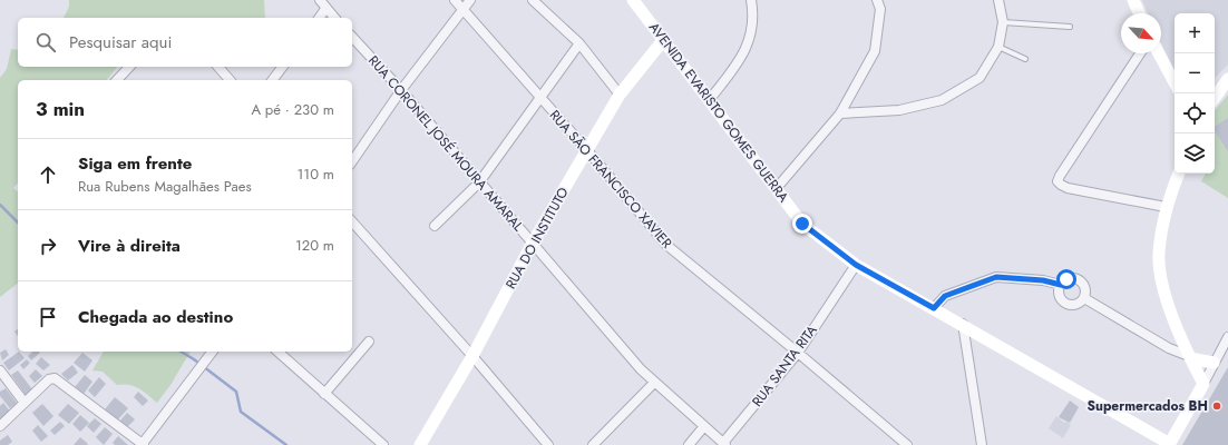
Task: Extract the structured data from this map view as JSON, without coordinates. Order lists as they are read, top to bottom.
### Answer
{
  "streets": {
    "main road": ["AVENIDA EVARISTO GOMES GUERRA", "RUA DO INSTITUTO"],
    "street": ["RUA CORONEL JOSÉ MOURA AMARAL", "RUA SÃO FRANCISCO XAVIER", "RUA SANTA RITA"]
  },
  "crossings": [
    ["AVENIDA EVARISTO GOMES GUERRA", "RUA DO INSTITUTO"],
    ["AVENIDA EVARISTO GOMES GUERRA", "RUA SANTA RITA"],
    ["RUA CORONEL JOSÉ MOURA AMARAL", "RUA DO INSTITUTO"],
    ["RUA CORONEL JOSÉ MOURA AMARAL", "RUA SANTA RITA"],
    ["RUA SÃO FRANCISCO XAVIER", "RUA DO INSTITUTO"],
    ["RUA SÃO FRANCISCO XAVIER", "RUA SANTA RITA"]
  ],
  "places": ["Supermercados BH"],
  "north": "bottom right",
  "page": {
    "map_buttons": ["+", "−"],
    "search": "Pesquisar aqui",
    "heading": ["3 min", "A pé · 230 m"],
    "list": [
      ["Siga em frente", "Rua Rubens Magalhães Paes", "110 m"],
      ["Vire à direita", "120 m"],
      "Chegada ao destino"
    ]
  }
}
